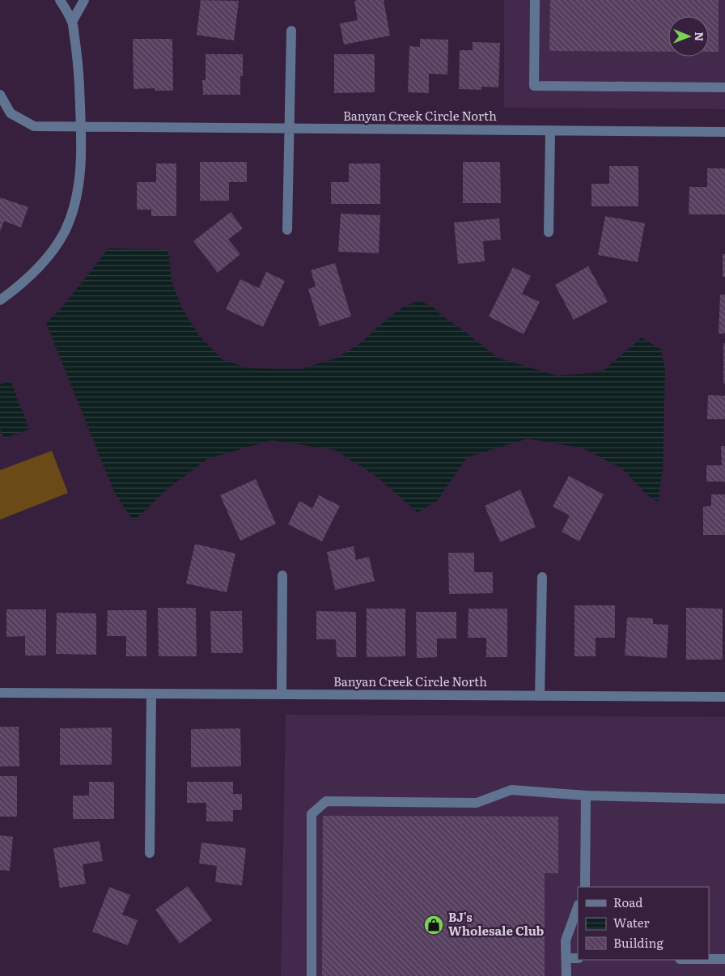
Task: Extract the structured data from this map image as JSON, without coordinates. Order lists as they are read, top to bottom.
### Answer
{
  "streets": {
    "street": ["Banyan Creek Circle North"]
  },
  "places": {
    "shop": ["BJ's Wholesale Club"]
  },
  "legend": ["Road", "Water", "Building"],
  "north": "right"
}
